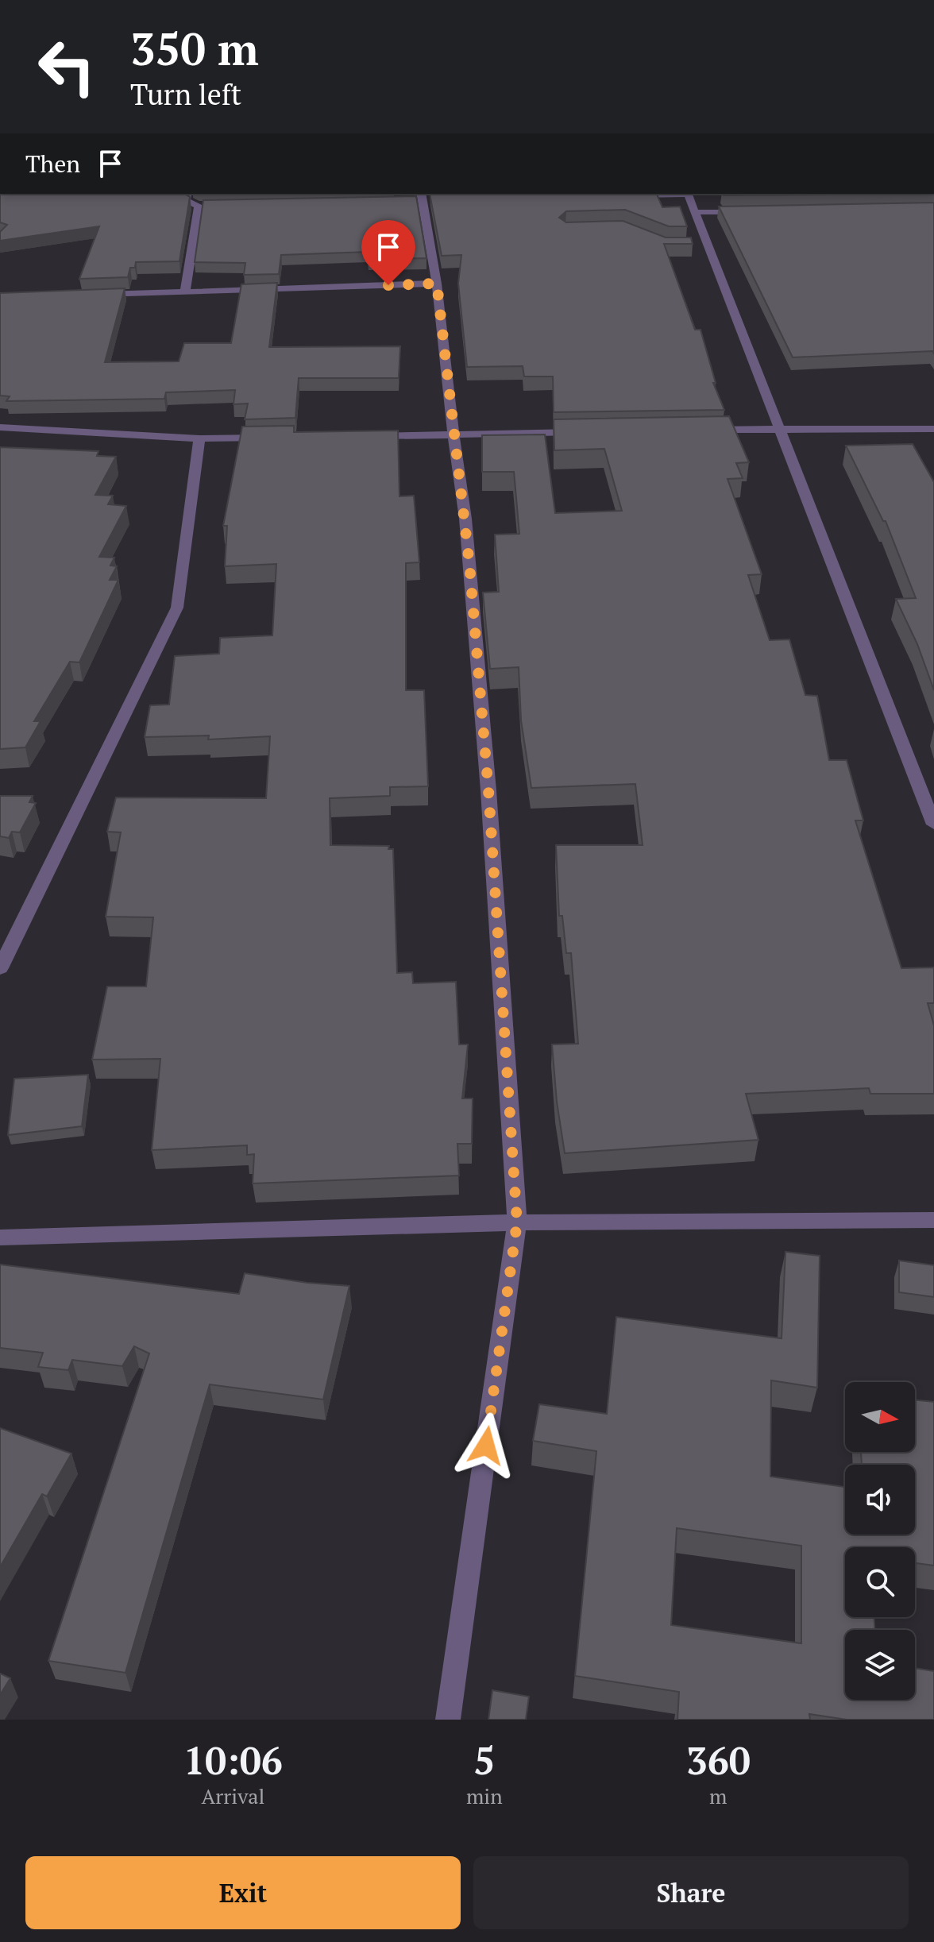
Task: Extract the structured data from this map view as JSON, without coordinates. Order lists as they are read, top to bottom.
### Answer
{
  "north": "right",
  "page": {
    "turn": ["350 m", "Turn left"],
    "then": "Then",
    "eta": [
      "10:06",
      "Arrival",
      "5",
      "min",
      "360",
      "m"
    ],
    "buttons": ["Exit", "Share"]
  }
}
